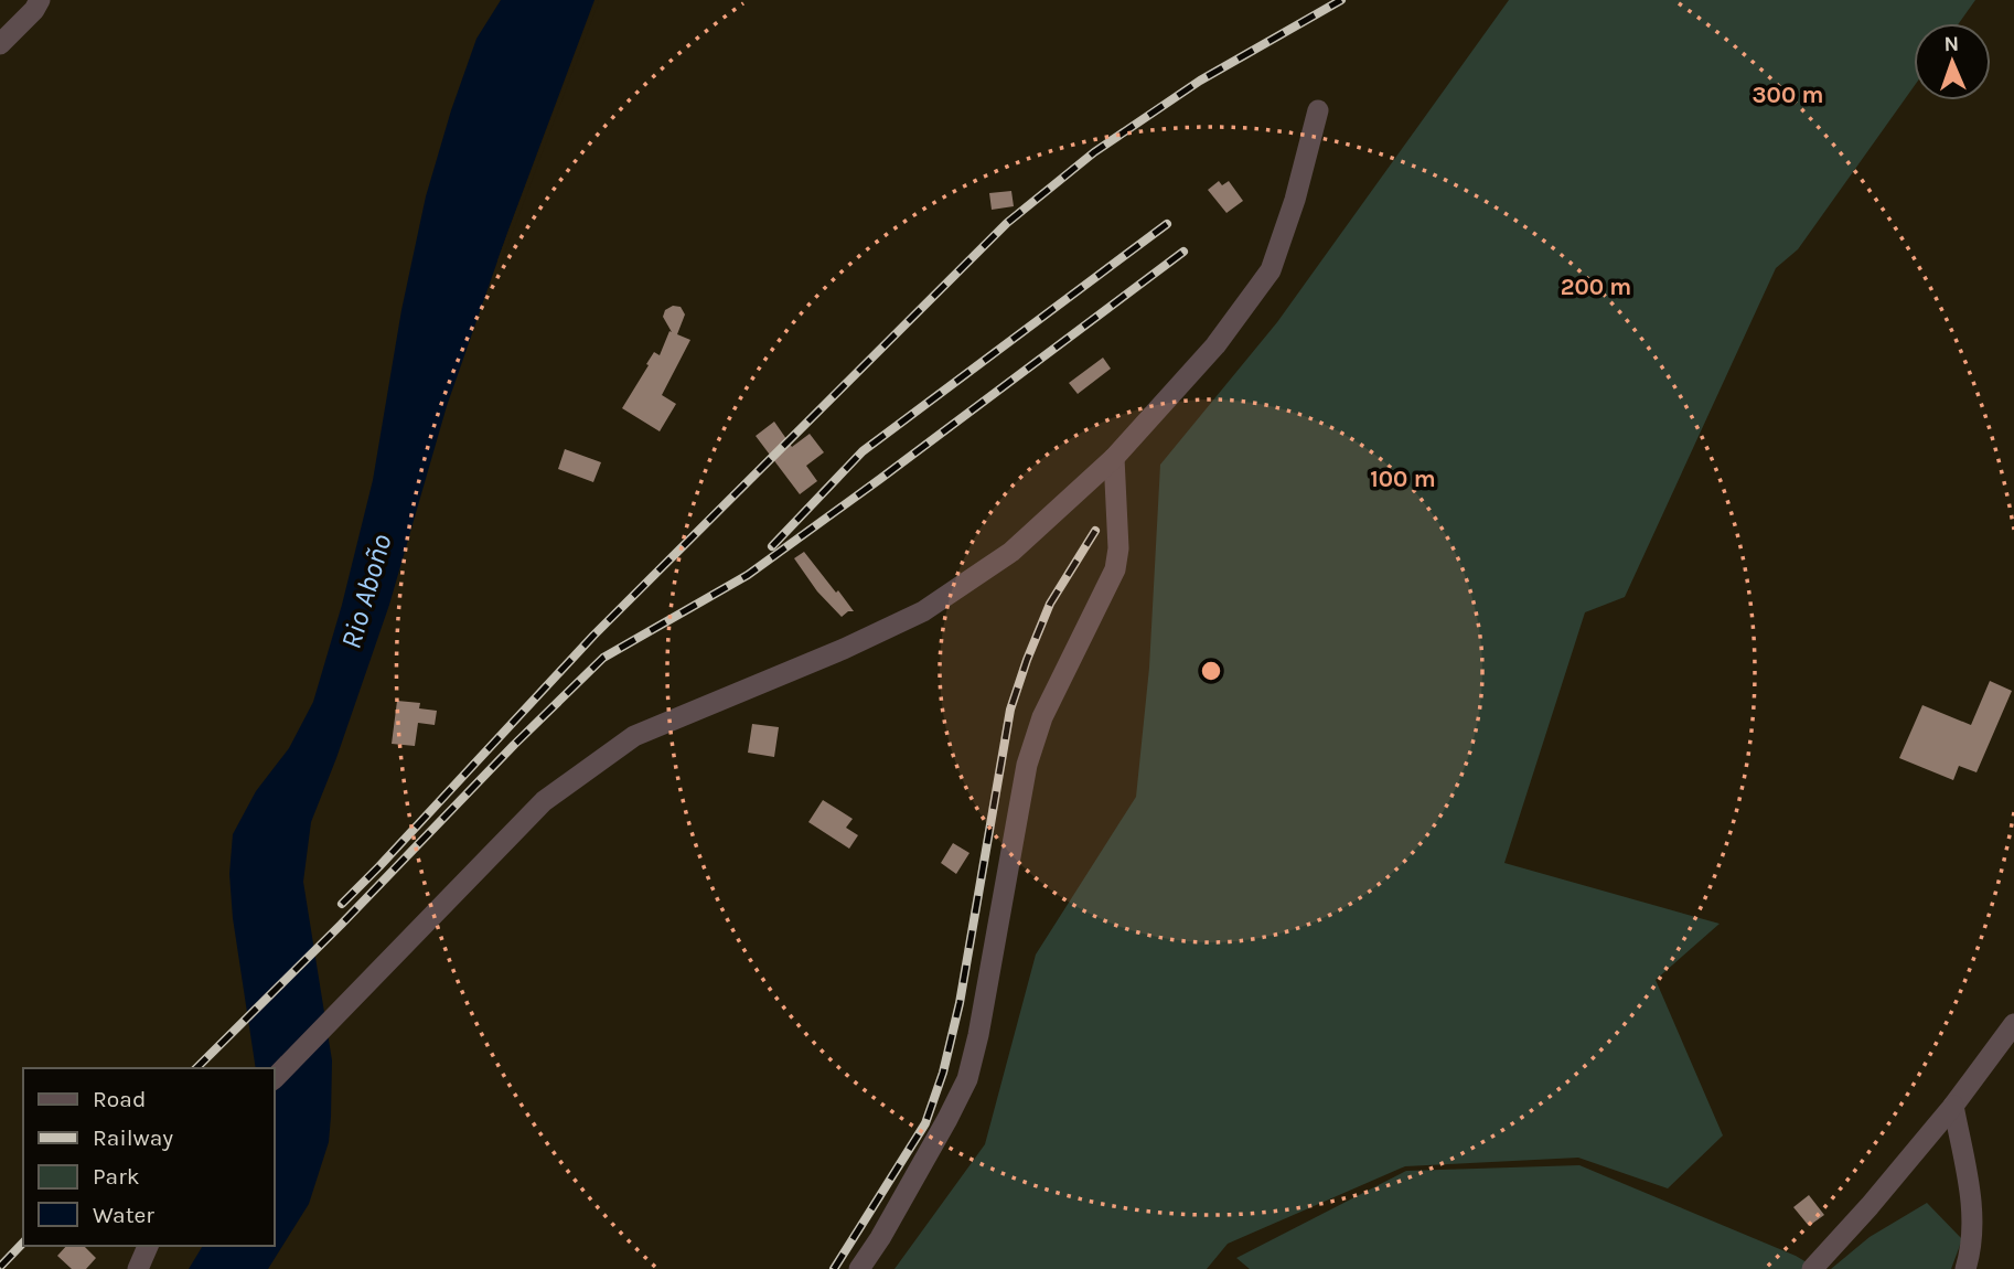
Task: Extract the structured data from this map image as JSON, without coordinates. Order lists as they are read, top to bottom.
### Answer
{
  "water": ["Rio Aboño"],
  "legend": [
    "Road",
    "Railway",
    "Park",
    "Water"
  ],
  "north": "top",
  "rings": ["300 m", "200 m", "100 m"]
}
